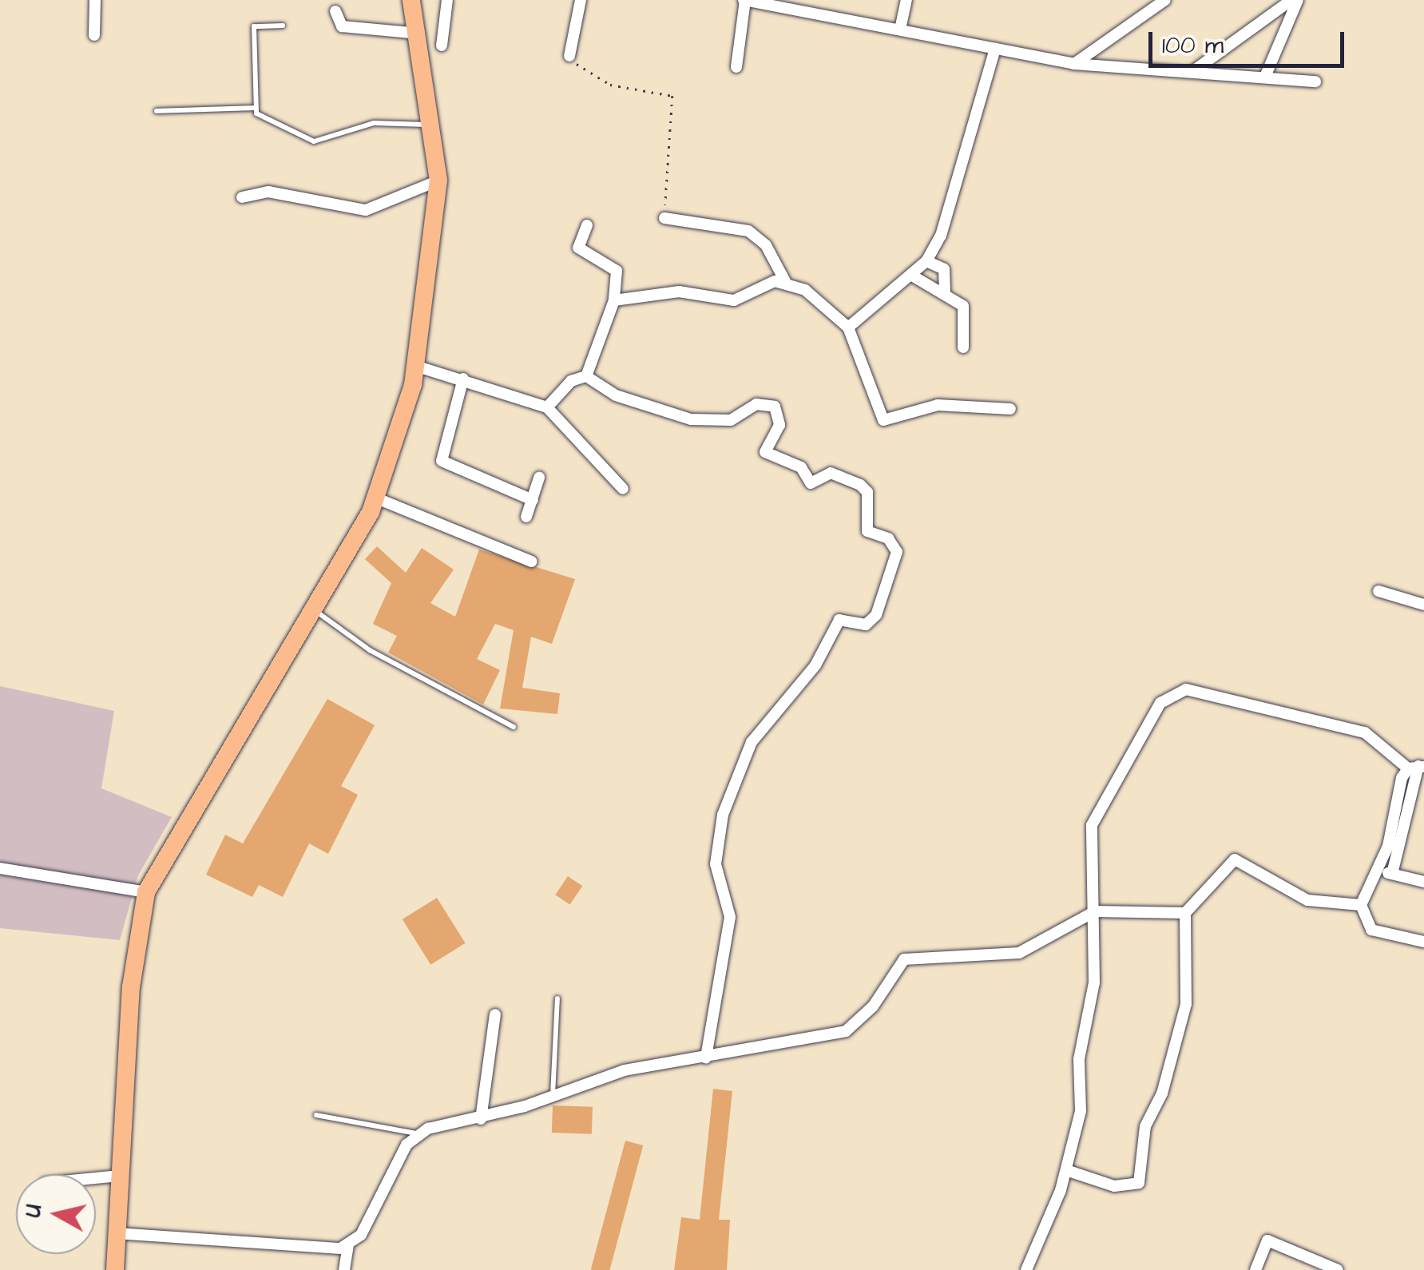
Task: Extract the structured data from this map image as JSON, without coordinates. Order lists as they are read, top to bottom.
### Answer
{
  "scale_bar": "100 m",
  "north": "left"
}
